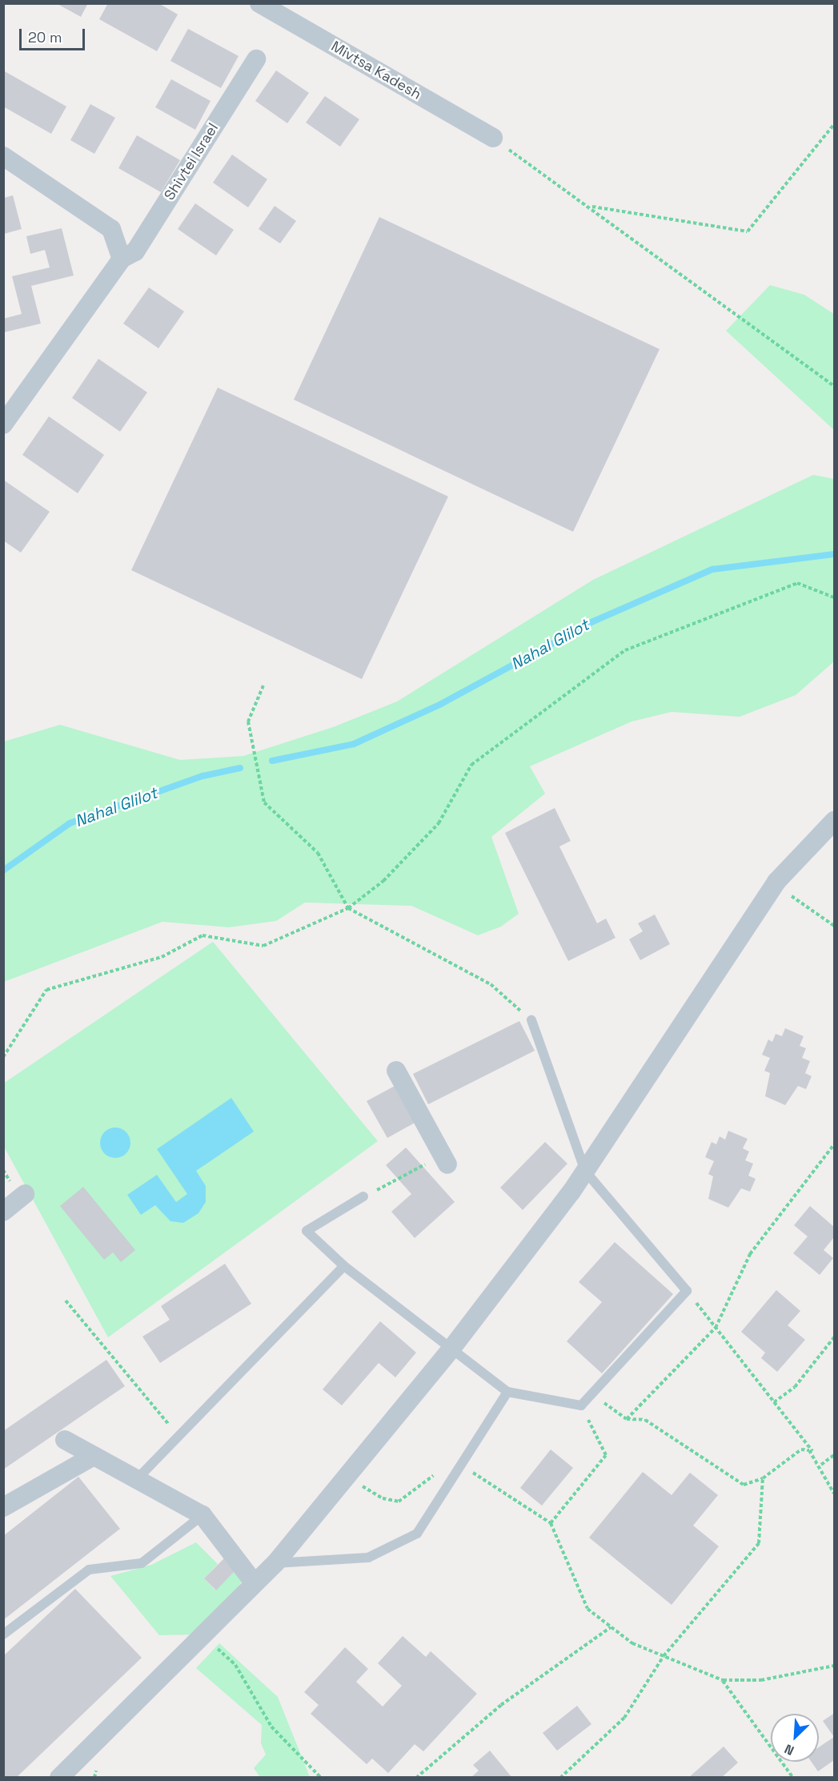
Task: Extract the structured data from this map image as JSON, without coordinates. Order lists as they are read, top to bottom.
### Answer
{
  "streets": {
    "street": ["Mivtsa Kadesh", "Shivtei Israel"]
  },
  "water": ["Nahal Glilot"],
  "scale_bar": "20 m",
  "north": "bottom left"
}
